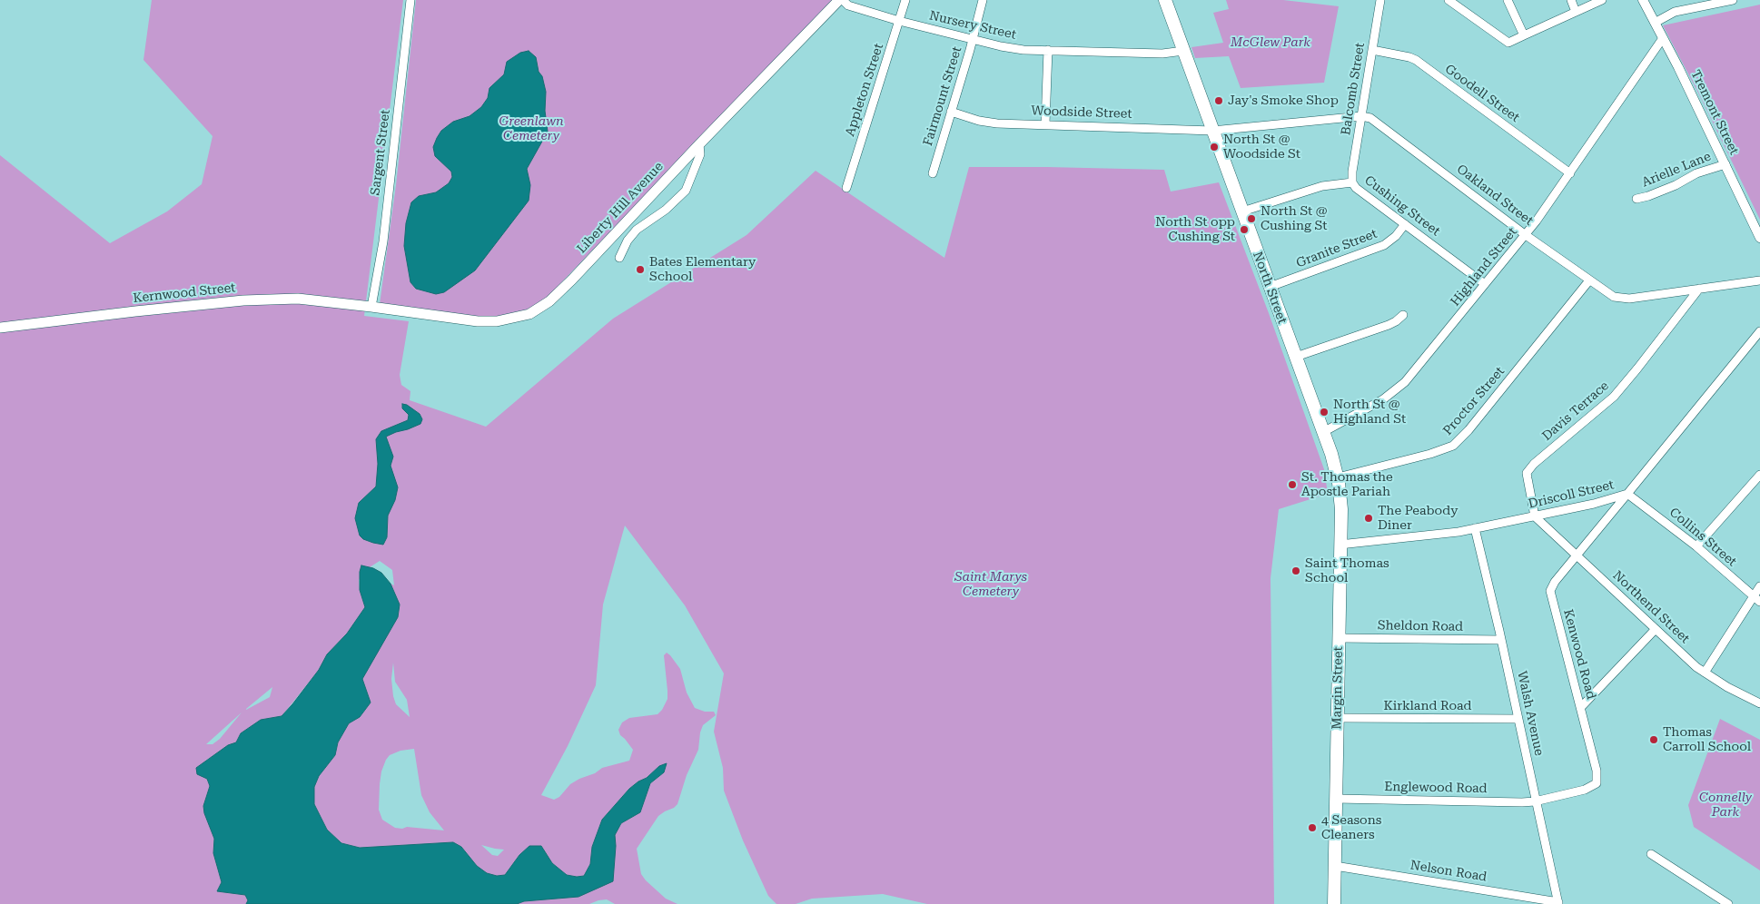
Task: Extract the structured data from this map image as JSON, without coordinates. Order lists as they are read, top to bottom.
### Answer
{
  "streets": {
    "highway": ["North Street", "Margin Street"],
    "main road": ["Liberty Hill Avenue", "Kernwood Street"],
    "street": [
      "Nursery Street",
      "Balcomb Street",
      "Appleton Street",
      "Goodell Street",
      "Fairmount Street",
      "Woodside Street",
      "Tremont Street",
      "Sargent Street",
      "Arielle Lane",
      "Oakland Street",
      "Cushing Street",
      "Granite Street",
      "Highland Street",
      "Proctor Street",
      "Davis Terrace",
      "Driscoll Street",
      "Collins Street",
      "Northend Street",
      "Sheldon Road",
      "Kenwood Road",
      "Kirkland Road",
      "Walsh Avenue",
      "Englewood Road",
      "Nelson Road"
    ]
  },
  "crossings": [
    ["Nursery Street", "Appleton Street"],
    ["Nursery Street", "Fairmount Street"],
    ["Nursery Street", "North Street"],
    ["Balcomb Street", "Goodell Street"],
    ["Balcomb Street", "Oakland Street"],
    ["Balcomb Street", "Cushing Street"],
    ["Goodell Street", "Highland Street"],
    ["Fairmount Street", "Woodside Street"],
    ["Woodside Street", "Oakland Street"],
    ["Woodside Street", "North Street"],
    ["Tremont Street", "Arielle Lane"],
    ["Tremont Street", "Highland Street"],
    ["Sargent Street", "Liberty Hill Avenue"],
    ["Sargent Street", "Kernwood Street"],
    ["Oakland Street", "Highland Street"],
    ["Oakland Street", "North Street"],
    ["Oakland Street", "Proctor Street"],
    ["Oakland Street", "Davis Terrace"],
    ["Cushing Street", "Granite Street"],
    ["Cushing Street", "Highland Street"],
    ["Cushing Street", "North Street"],
    ["Liberty Hill Avenue", "Kernwood Street"],
    ["Granite Street", "North Street"],
    ["Highland Street", "North Street"],
    ["North Street", "Proctor Street"],
    ["North Street", "Margin Street"],
    ["Proctor Street", "Margin Street"],
    ["Davis Terrace", "Driscoll Street"],
    ["Davis Terrace", "Northend Street"],
    ["Driscoll Street", "Collins Street"],
    ["Driscoll Street", "Northend Street"],
    ["Driscoll Street", "Kenwood Road"],
    ["Driscoll Street", "Margin Street"],
    ["Driscoll Street", "Walsh Avenue"],
    ["Collins Street", "Kenwood Road"],
    ["Northend Street", "Kenwood Road"],
    ["Sheldon Road", "Margin Street"],
    ["Sheldon Road", "Walsh Avenue"],
    ["Kenwood Road", "Walsh Avenue"],
    ["Kenwood Road", "Englewood Road"],
    ["Margin Street", "Kirkland Road"],
    ["Margin Street", "Englewood Road"],
    ["Margin Street", "Nelson Road"],
    ["Kirkland Road", "Walsh Avenue"],
    ["Walsh Avenue", "Englewood Road"],
    ["Walsh Avenue", "Nelson Road"]
  ],
  "parks": [
    "McGlew Park",
    "Greenlawn Cemetery",
    "Saint Marys Cemetery",
    "Connelly Park"
  ],
  "places": [
    "Jay's Smoke Shop",
    "North St @ Woodside St",
    "North St @ Cushing St",
    "North St opp Cushing St",
    "Bates Elementary School",
    "North St @ Highland St",
    "St. Thomas the Apostle Pariah",
    "The Peabody Diner",
    "Saint Thomas School",
    "Thomas Carroll School",
    "4 Seasons Cleaners"
  ]
}
